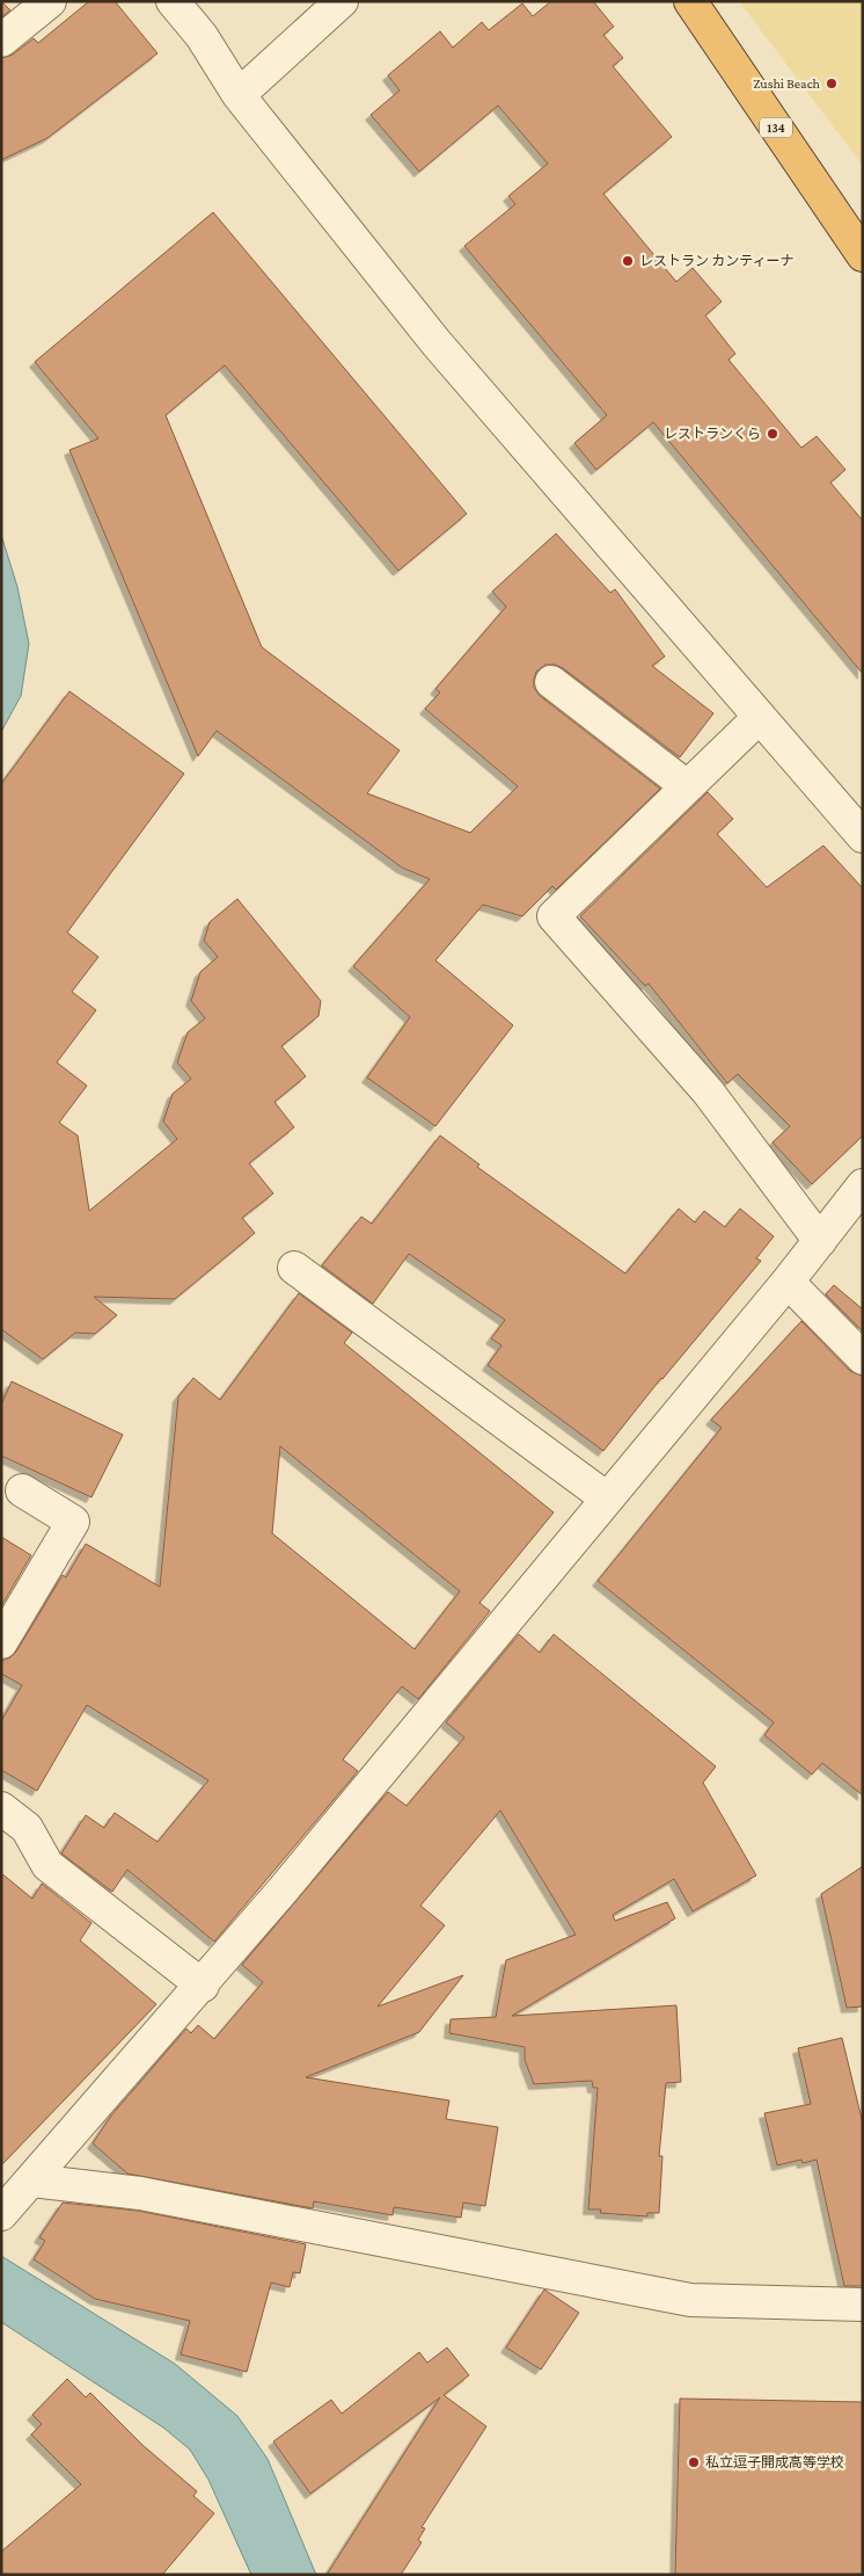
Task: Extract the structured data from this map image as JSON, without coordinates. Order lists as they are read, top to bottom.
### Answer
{
  "streets": {
    "highway": ["134"]
  },
  "places": [
    "Zushi Beach",
    "レストラン カンティーナ",
    "レストランくら",
    "私立逗子開成高等学校"
  ]
}
